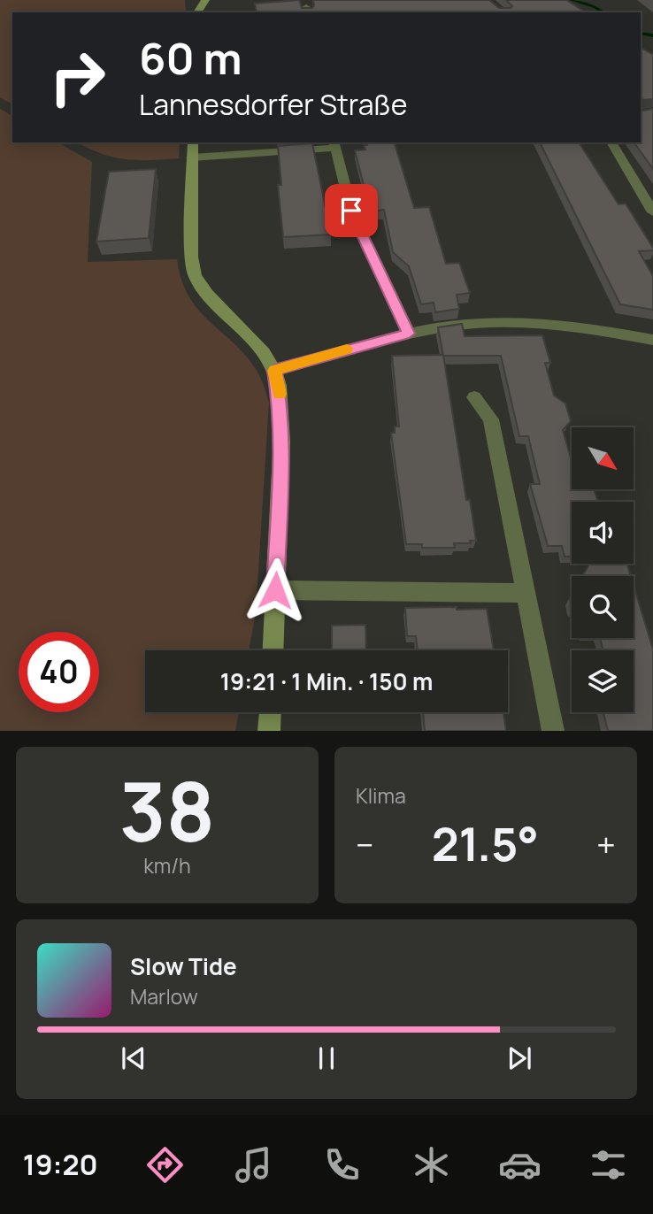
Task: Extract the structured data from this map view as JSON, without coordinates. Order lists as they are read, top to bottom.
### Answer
{
  "north": "bottom right",
  "page": {
    "turn": ["60 m", "Lannesdorfer Straße"],
    "limit": "40",
    "trip": "19:21 · 1 Min. · 150 m",
    "tile": [
      ["38", "km/h"],
      "Klima"
    ],
    "heat": ["−", "21.5°", "+"],
    "song": ["Slow Tide", "Marlow"],
    "tabs": "19:20"
  }
}
